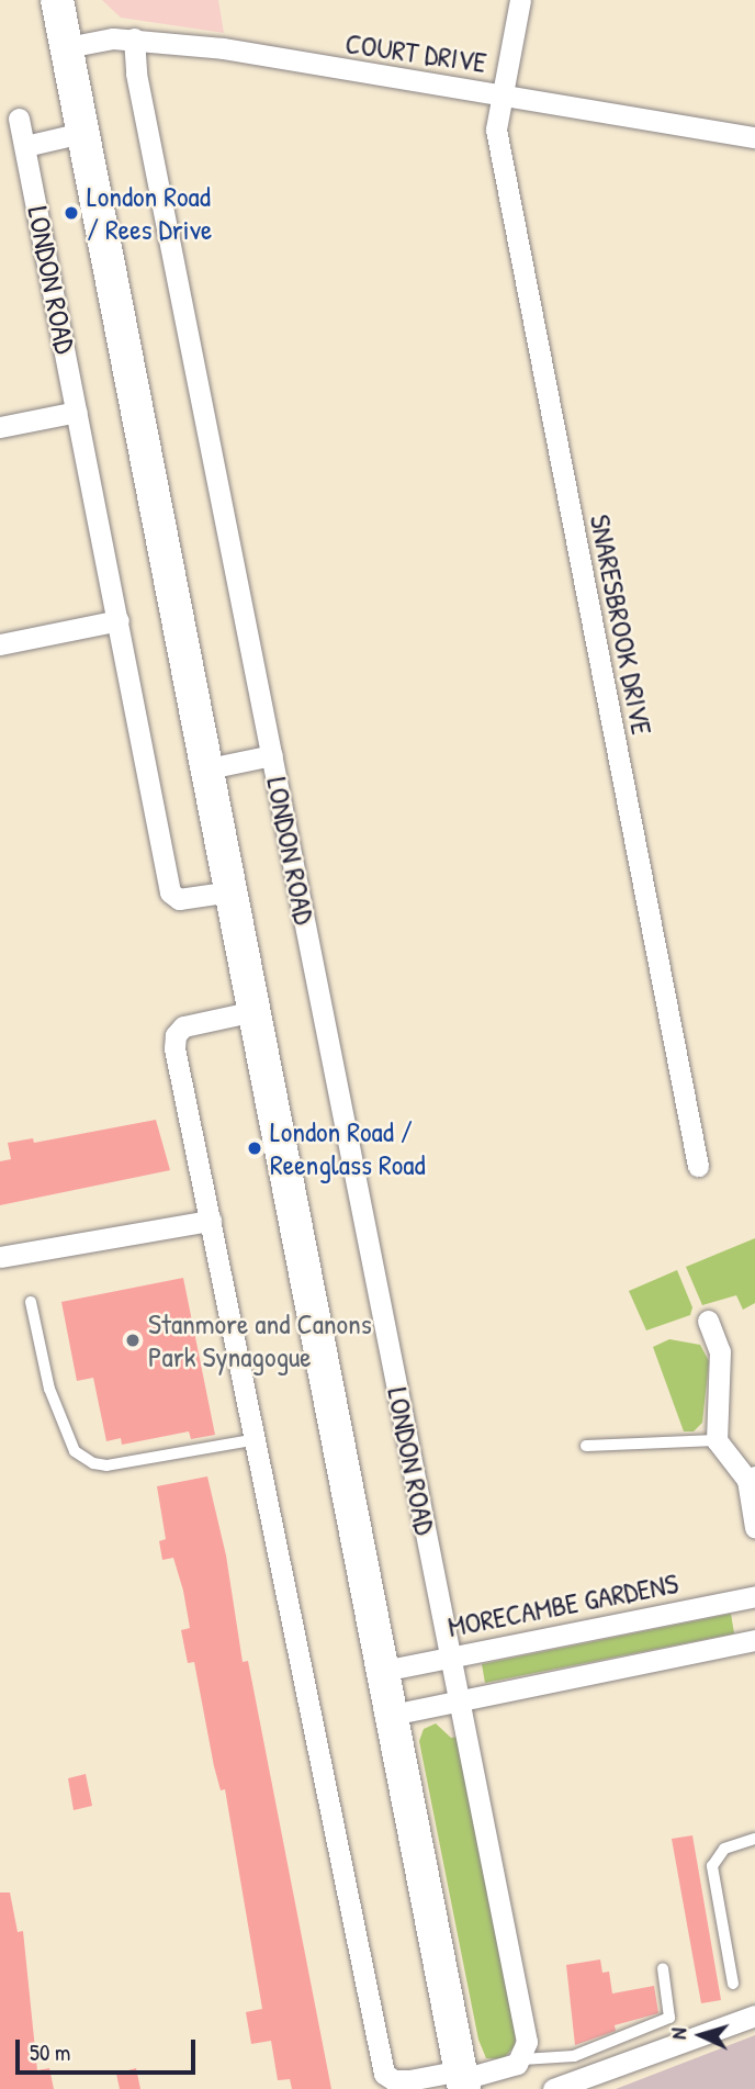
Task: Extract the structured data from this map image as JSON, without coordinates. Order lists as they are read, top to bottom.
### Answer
{
  "streets": {
    "main road": ["LONDON ROAD"],
    "street": ["COURT DRIVE", "SNARESBROOK DRIVE", "MORECAMBE GARDENS"]
  },
  "crossings": [
    ["COURT DRIVE", "LONDON ROAD"],
    ["COURT DRIVE", "SNARESBROOK DRIVE"],
    ["LONDON ROAD", "MORECAMBE GARDENS"]
  ],
  "places": ["London Road / Rees Drive", "London Road / Reenglass Road", "Stanmore and Canons Park Synagogue"],
  "scale_bar": "50 m",
  "north": "left"
}
